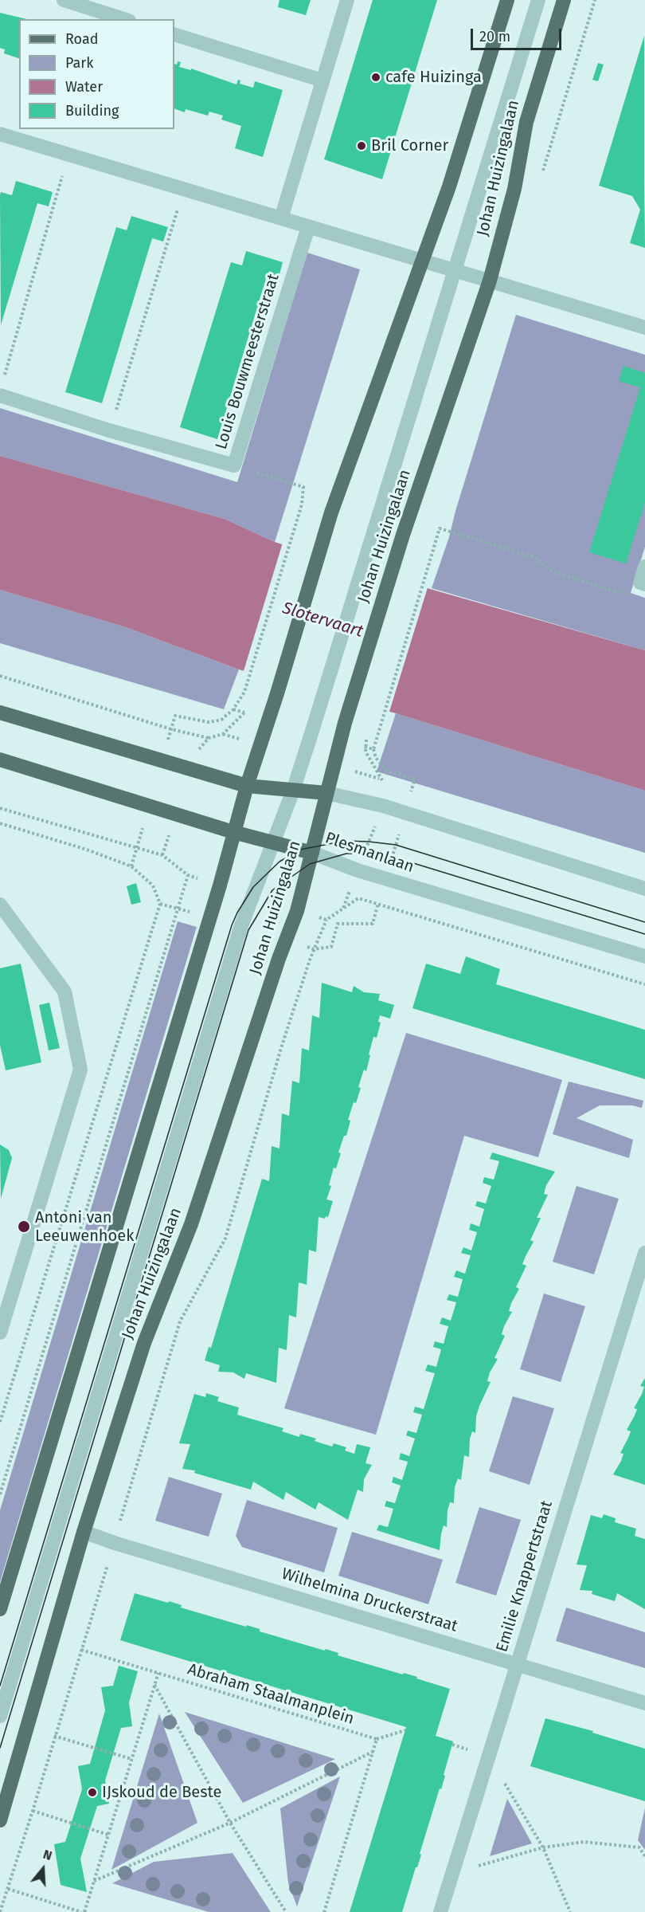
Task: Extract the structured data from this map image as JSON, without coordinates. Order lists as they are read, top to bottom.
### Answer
{
  "streets": {
    "main road": ["Johan Huizingalaan", "Plesmanlaan"],
    "street": ["Louis Bouwmeesterstraat", "Emilie Knappertstraat", "Wilhelmina Druckerstraat"],
    "path": ["Abraham Staalmanplein"]
  },
  "crossings": [
    ["Johan Huizingalaan", "Plesmanlaan"],
    ["Johan Huizingalaan", "Wilhelmina Druckerstraat"],
    ["Emilie Knappertstraat", "Wilhelmina Druckerstraat"]
  ],
  "water": ["Slotervaart"],
  "places": [
    "cafe Huizinga",
    "Bril Corner",
    "Antoni van Leeuwenhoek",
    "IJskoud de Beste"
  ],
  "legend": [
    "Road",
    "Park",
    "Water",
    "Building"
  ],
  "scale_bar": "20 m",
  "north": "top"
}
